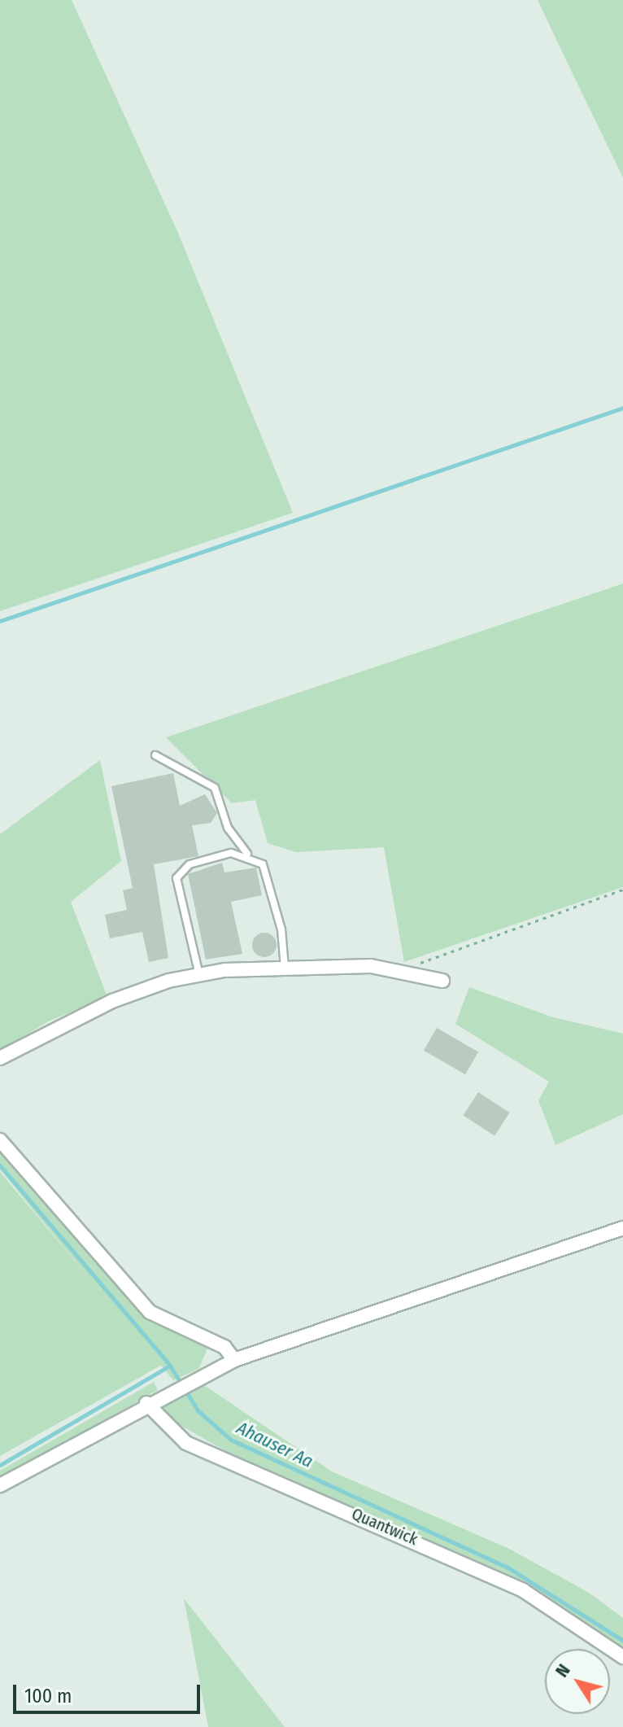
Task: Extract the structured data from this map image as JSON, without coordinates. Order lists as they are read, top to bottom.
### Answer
{
  "streets": {
    "street": ["Quantwick"]
  },
  "water": ["Ahauser Aa"],
  "scale_bar": "100 m",
  "north": "top left"
}
